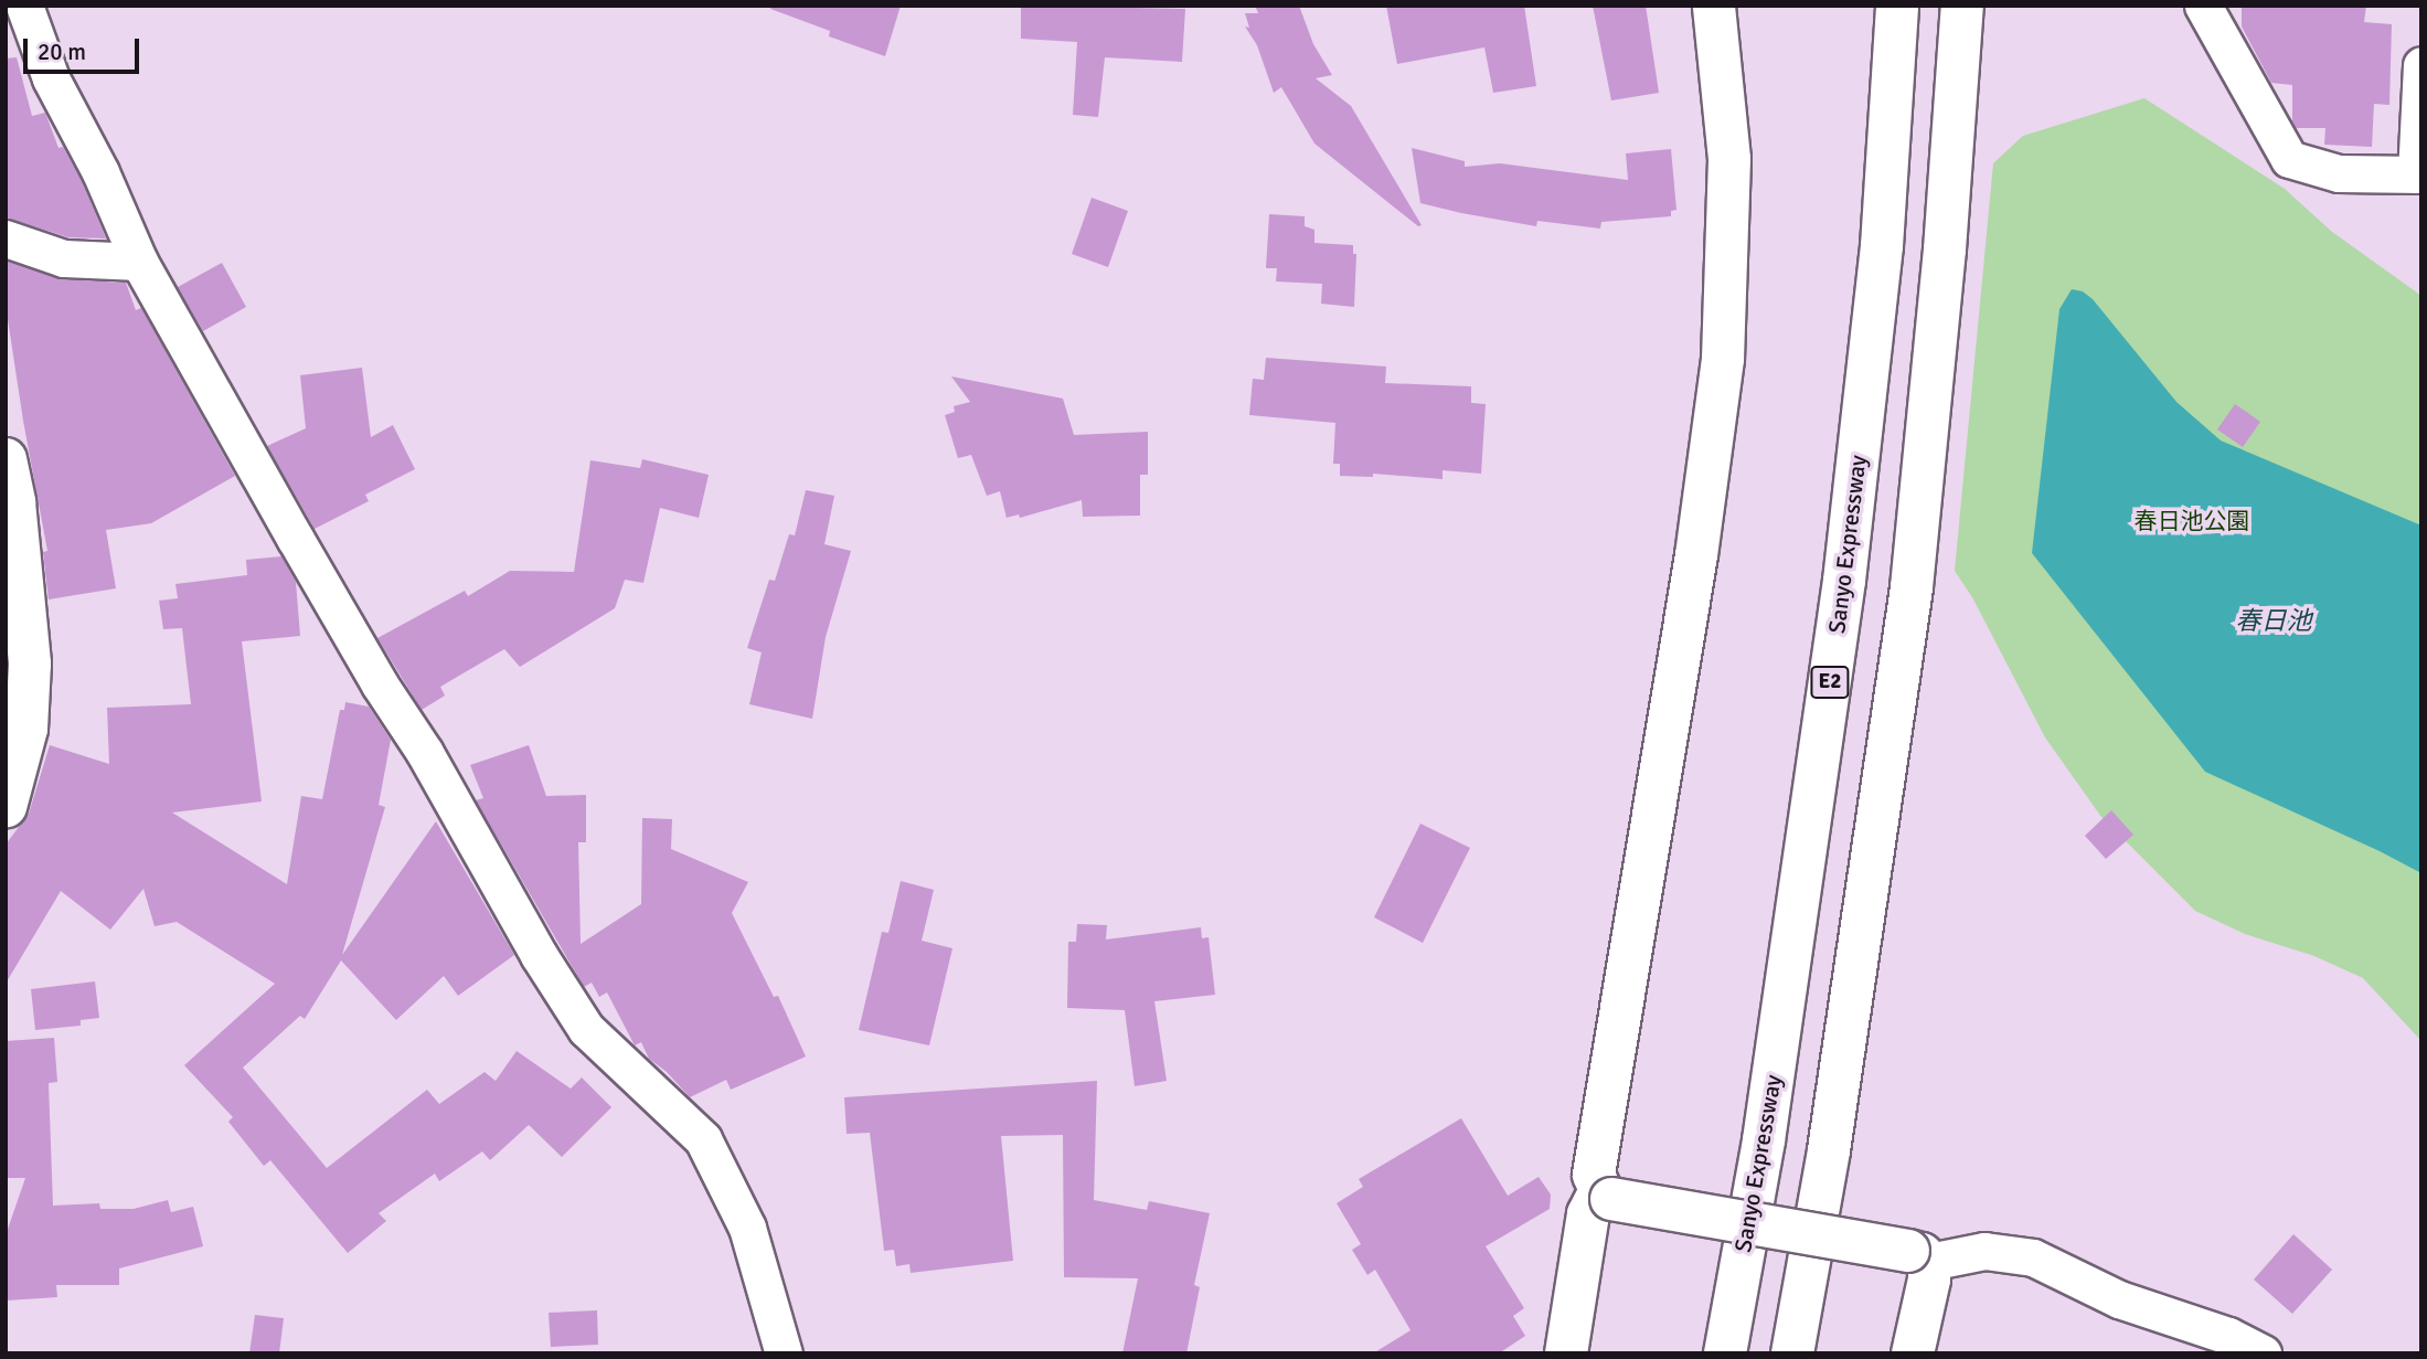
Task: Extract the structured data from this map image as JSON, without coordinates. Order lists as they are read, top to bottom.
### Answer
{
  "streets": {
    "main road": ["Sanyo Expressway", "E2"]
  },
  "water": ["春日池"],
  "parks": ["春日池公園"],
  "scale_bar": "20 m"
}
